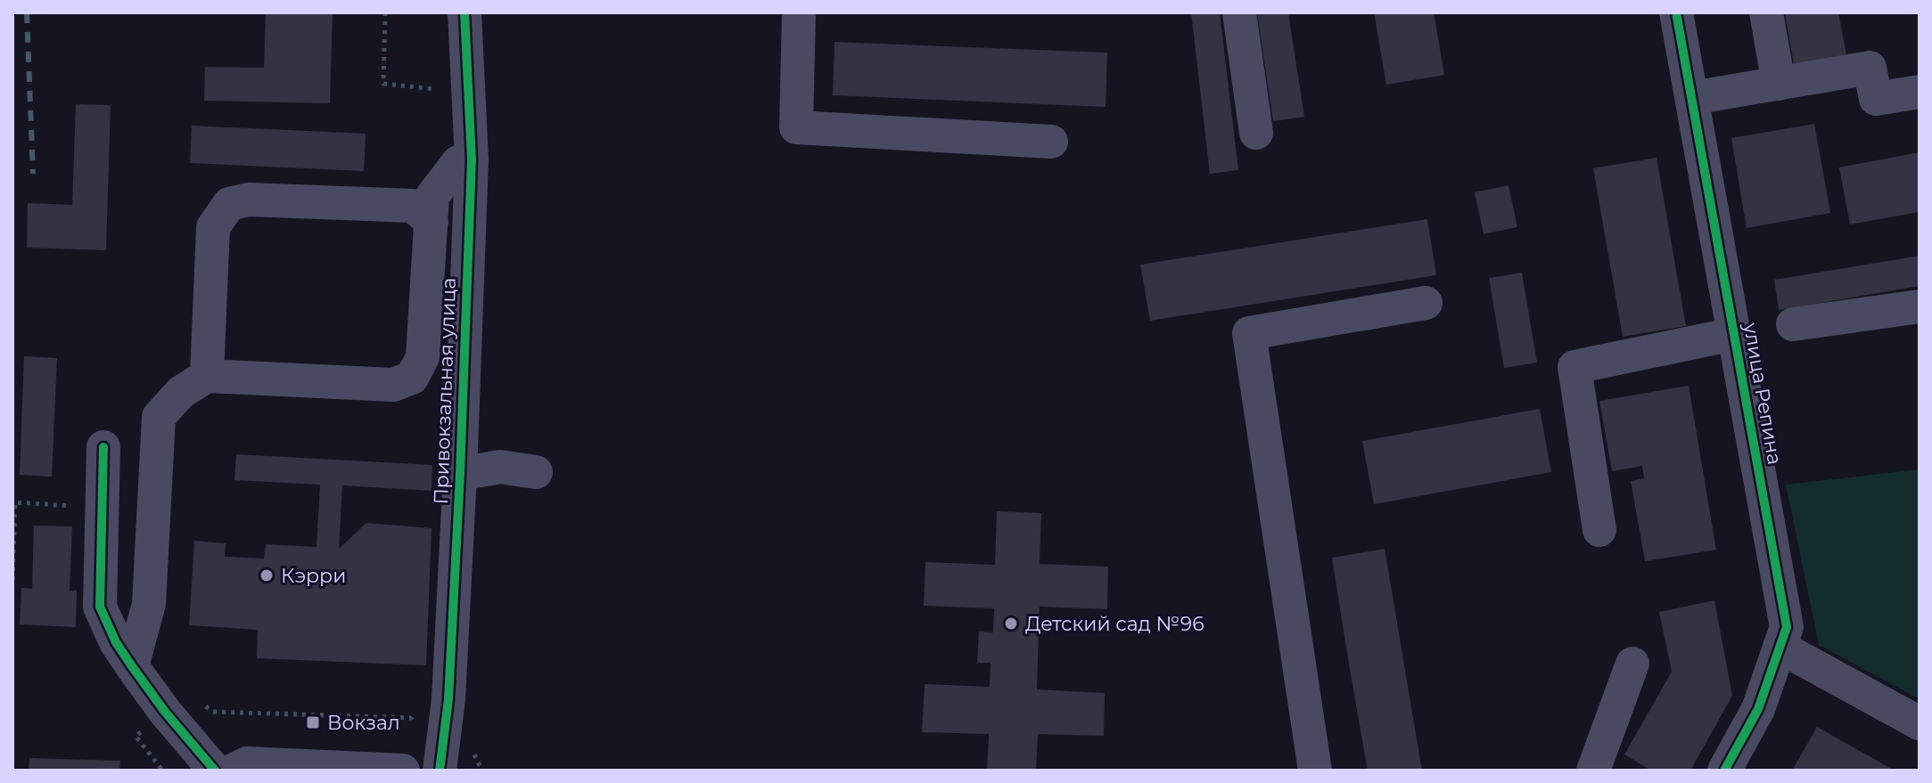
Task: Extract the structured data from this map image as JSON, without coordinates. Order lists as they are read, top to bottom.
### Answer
{
  "streets": {
    "street": ["Привокзальная улица", "улица Репина"]
  },
  "places": {
    "other": ["Кэрри", "Детский сад №96"],
    "transit": ["Вокзал"]
  }
}
